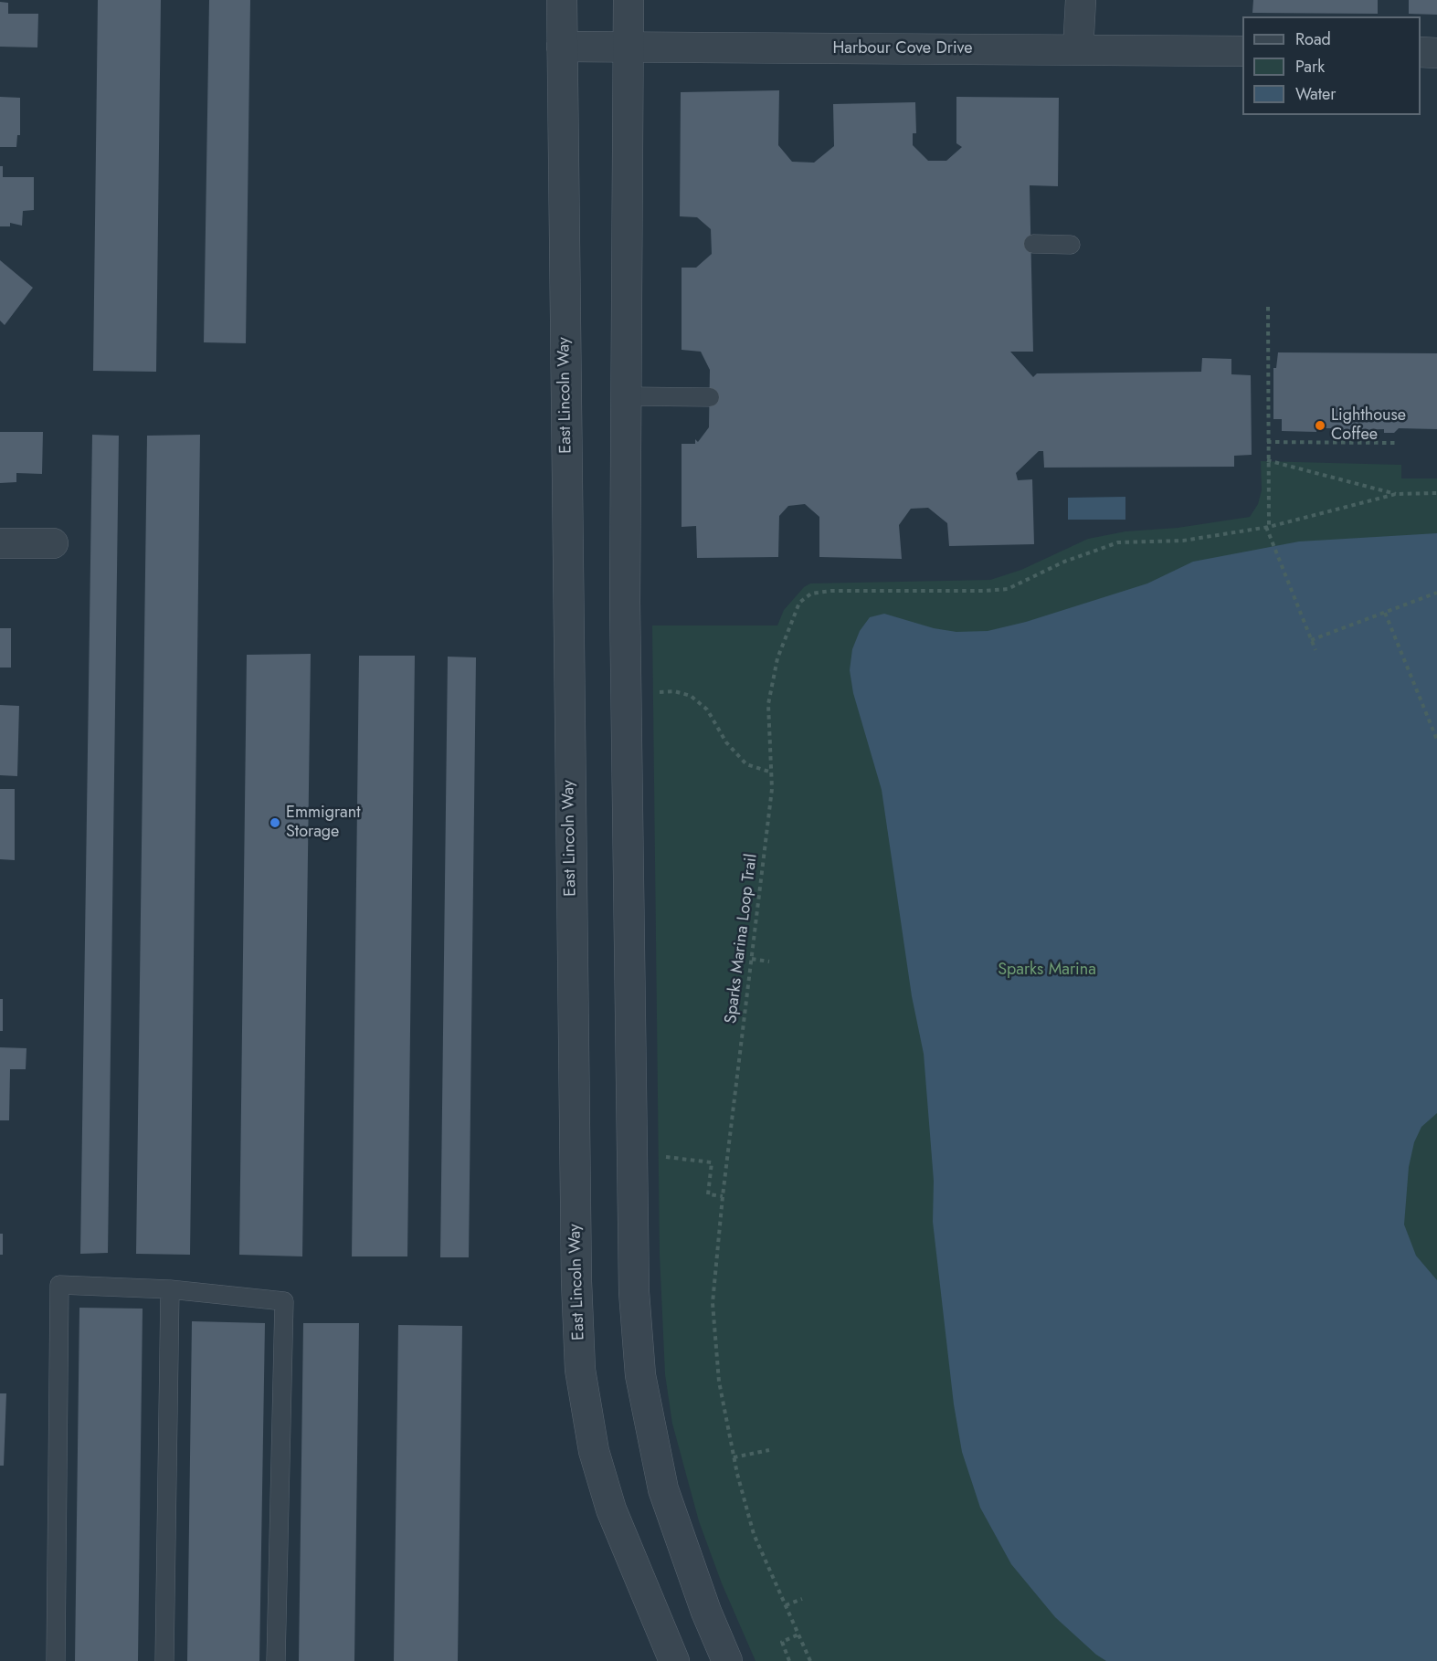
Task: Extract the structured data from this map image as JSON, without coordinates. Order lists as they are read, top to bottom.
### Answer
{
  "streets": {
    "street": ["Harbour Cove Drive", "East Lincoln Way"],
    "path": ["Sparks Marina Loop Trail"]
  },
  "crossings": [
    ["Harbour Cove Drive", "East Lincoln Way"]
  ],
  "parks": ["Sparks Marina"],
  "places": ["Lighthouse Coffee", "Emmigrant Storage"],
  "legend": ["Road", "Park", "Water"]
}
